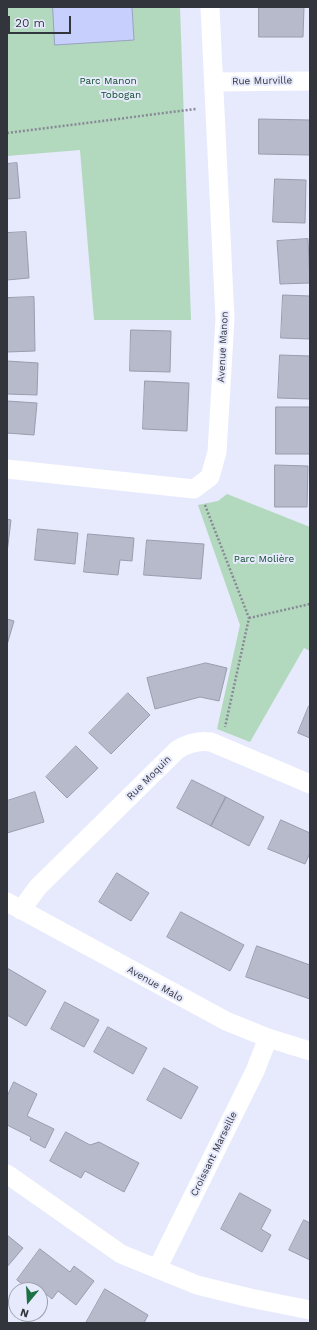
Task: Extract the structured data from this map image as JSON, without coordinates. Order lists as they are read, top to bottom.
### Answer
{
  "streets": {
    "street": [
      "Rue Murville",
      "Avenue Manon",
      "Rue Moquin",
      "Avenue Malo",
      "Croissant Marseille"
    ]
  },
  "crossings": [
    ["Rue Murville", "Avenue Manon"],
    ["Rue Moquin", "Avenue Malo"],
    ["Avenue Malo", "Croissant Marseille"]
  ],
  "parks": ["Parc Manon", "Tobogan", "Parc Molière"],
  "scale_bar": "20 m",
  "north": "bottom"
}
